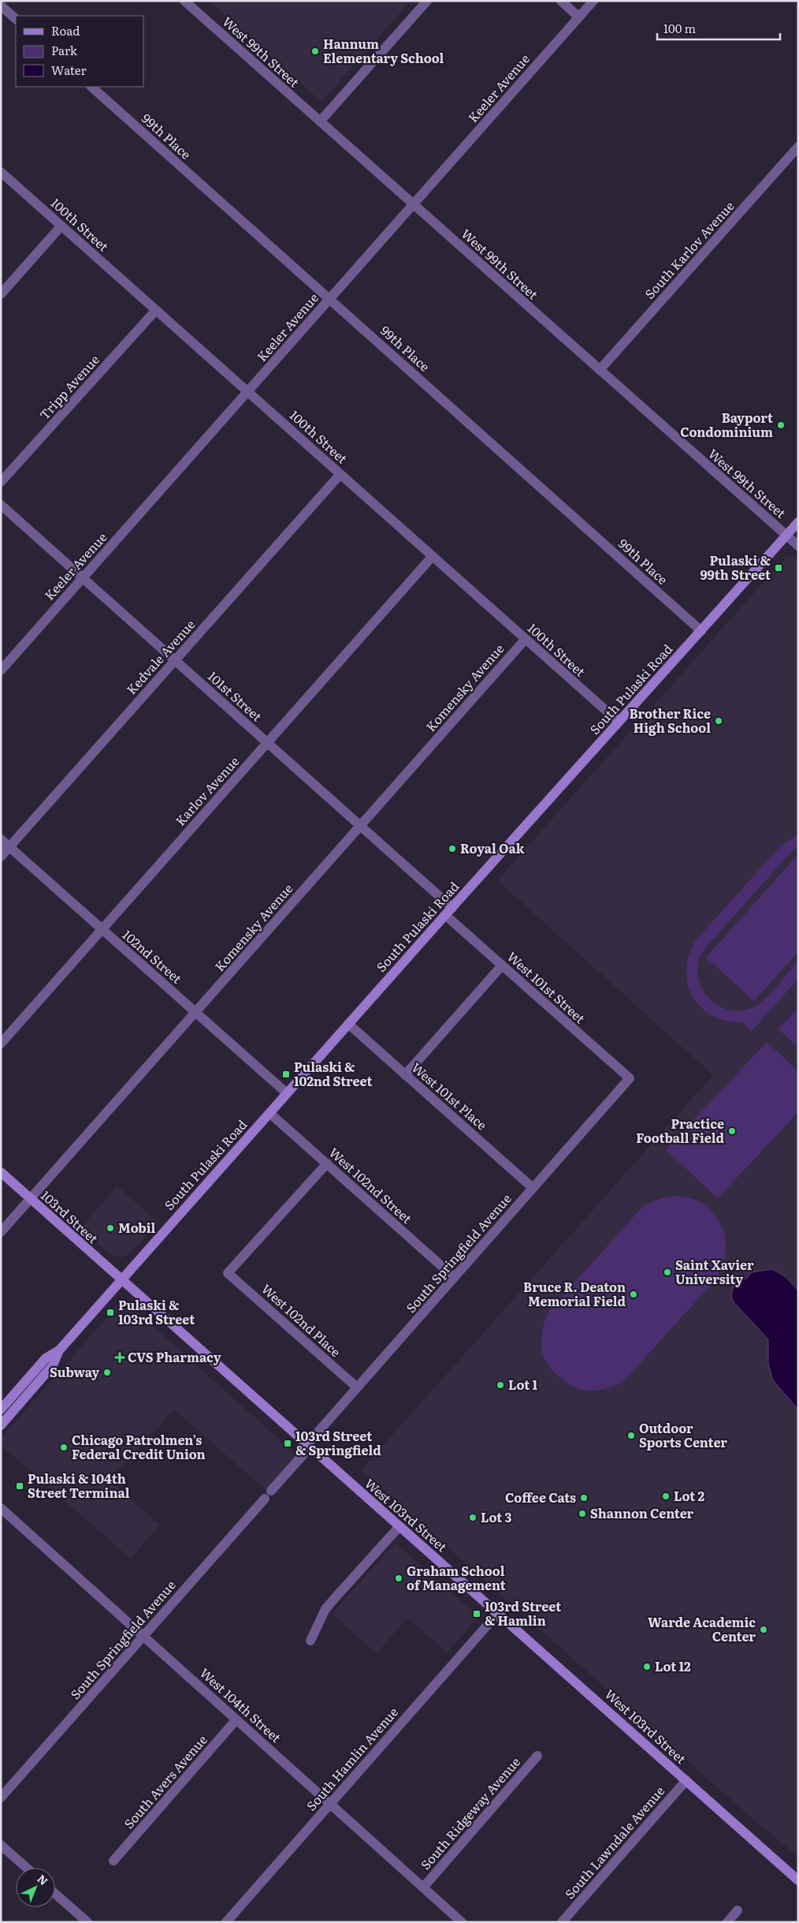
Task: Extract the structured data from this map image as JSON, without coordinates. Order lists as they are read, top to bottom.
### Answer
{
  "streets": {
    "main road": ["South Pulaski Road", "103rd Street", "West 103rd Street"],
    "street": [
      "West 99th Street",
      "Keeler Avenue",
      "99th Place",
      "100th Street",
      "South Karlov Avenue",
      "Tripp Avenue",
      "Kedvale Avenue",
      "Komensky Avenue",
      "101st Street",
      "Karlov Avenue",
      "102nd Street",
      "West 101st Street",
      "West 101st Place",
      "West 102nd Street",
      "South Springfield Avenue",
      "West 102nd Place",
      "West 104th Street",
      "South Hamlin Avenue",
      "South Avers Avenue",
      "South Ridgeway Avenue",
      "South Lawndale Avenue"
    ]
  },
  "crossings": [
    ["West 99th Street", "Keeler Avenue"],
    ["West 99th Street", "South Karlov Avenue"],
    ["West 99th Street", "South Pulaski Road"],
    ["Keeler Avenue", "99th Place"],
    ["Keeler Avenue", "100th Street"],
    ["Keeler Avenue", "101st Street"],
    ["99th Place", "South Pulaski Road"],
    ["100th Street", "Tripp Avenue"],
    ["100th Street", "Kedvale Avenue"],
    ["100th Street", "Komensky Avenue"],
    ["100th Street", "South Pulaski Road"],
    ["100th Street", "Karlov Avenue"],
    ["Kedvale Avenue", "101st Street"],
    ["Kedvale Avenue", "102nd Street"],
    ["Komensky Avenue", "101st Street"],
    ["Komensky Avenue", "102nd Street"],
    ["Komensky Avenue", "103rd Street"],
    ["South Pulaski Road", "101st Street"],
    ["South Pulaski Road", "102nd Street"],
    ["South Pulaski Road", "West 101st Street"],
    ["South Pulaski Road", "West 101st Place"],
    ["South Pulaski Road", "West 102nd Street"],
    ["South Pulaski Road", "103rd Street"],
    ["South Pulaski Road", "West 103rd Street"],
    ["101st Street", "Karlov Avenue"],
    ["101st Street", "West 101st Street"],
    ["Karlov Avenue", "102nd Street"],
    ["West 101st Street", "South Springfield Avenue"],
    ["West 101st Place", "South Springfield Avenue"],
    ["West 102nd Street", "South Springfield Avenue"],
    ["West 102nd Street", "West 102nd Place"],
    ["103rd Street", "West 103rd Street"],
    ["South Springfield Avenue", "West 102nd Place"],
    ["South Springfield Avenue", "West 103rd Street"],
    ["South Springfield Avenue", "West 104th Street"],
    ["West 103rd Street", "South Hamlin Avenue"],
    ["West 103rd Street", "South Lawndale Avenue"],
    ["West 104th Street", "South Hamlin Avenue"],
    ["West 104th Street", "South Avers Avenue"],
    ["West 104th Street", "South Ridgeway Avenue"]
  ],
  "places": {
    "other": [
      "Hannum Elementary School",
      "Bayport Condominium",
      "Brother Rice High School",
      "Royal Oak",
      "Practice Football Field",
      "Mobil",
      "Saint Xavier University",
      "Bruce R. Deaton Memorial Field",
      "Subway",
      "Lot 1",
      "Outdoor Sports Center",
      "Chicago Patrolmen's Federal Credit Union",
      "Lot 2",
      "Coffee Cats",
      "Shannon Center",
      "Lot 3",
      "Graham School of Management",
      "Warde Academic Center",
      "Lot 12"
    ],
    "transit": [
      "Pulaski & 99th Street",
      "Pulaski & 102nd Street",
      "Pulaski & 103rd Street",
      "103rd Street & Springfield",
      "Pulaski & 104th Street Terminal",
      "103rd Street & Hamlin"
    ],
    "health": ["CVS Pharmacy"]
  },
  "legend": ["Road", "Park", "Water"],
  "scale_bar": "100 m",
  "north": "top right"
}
